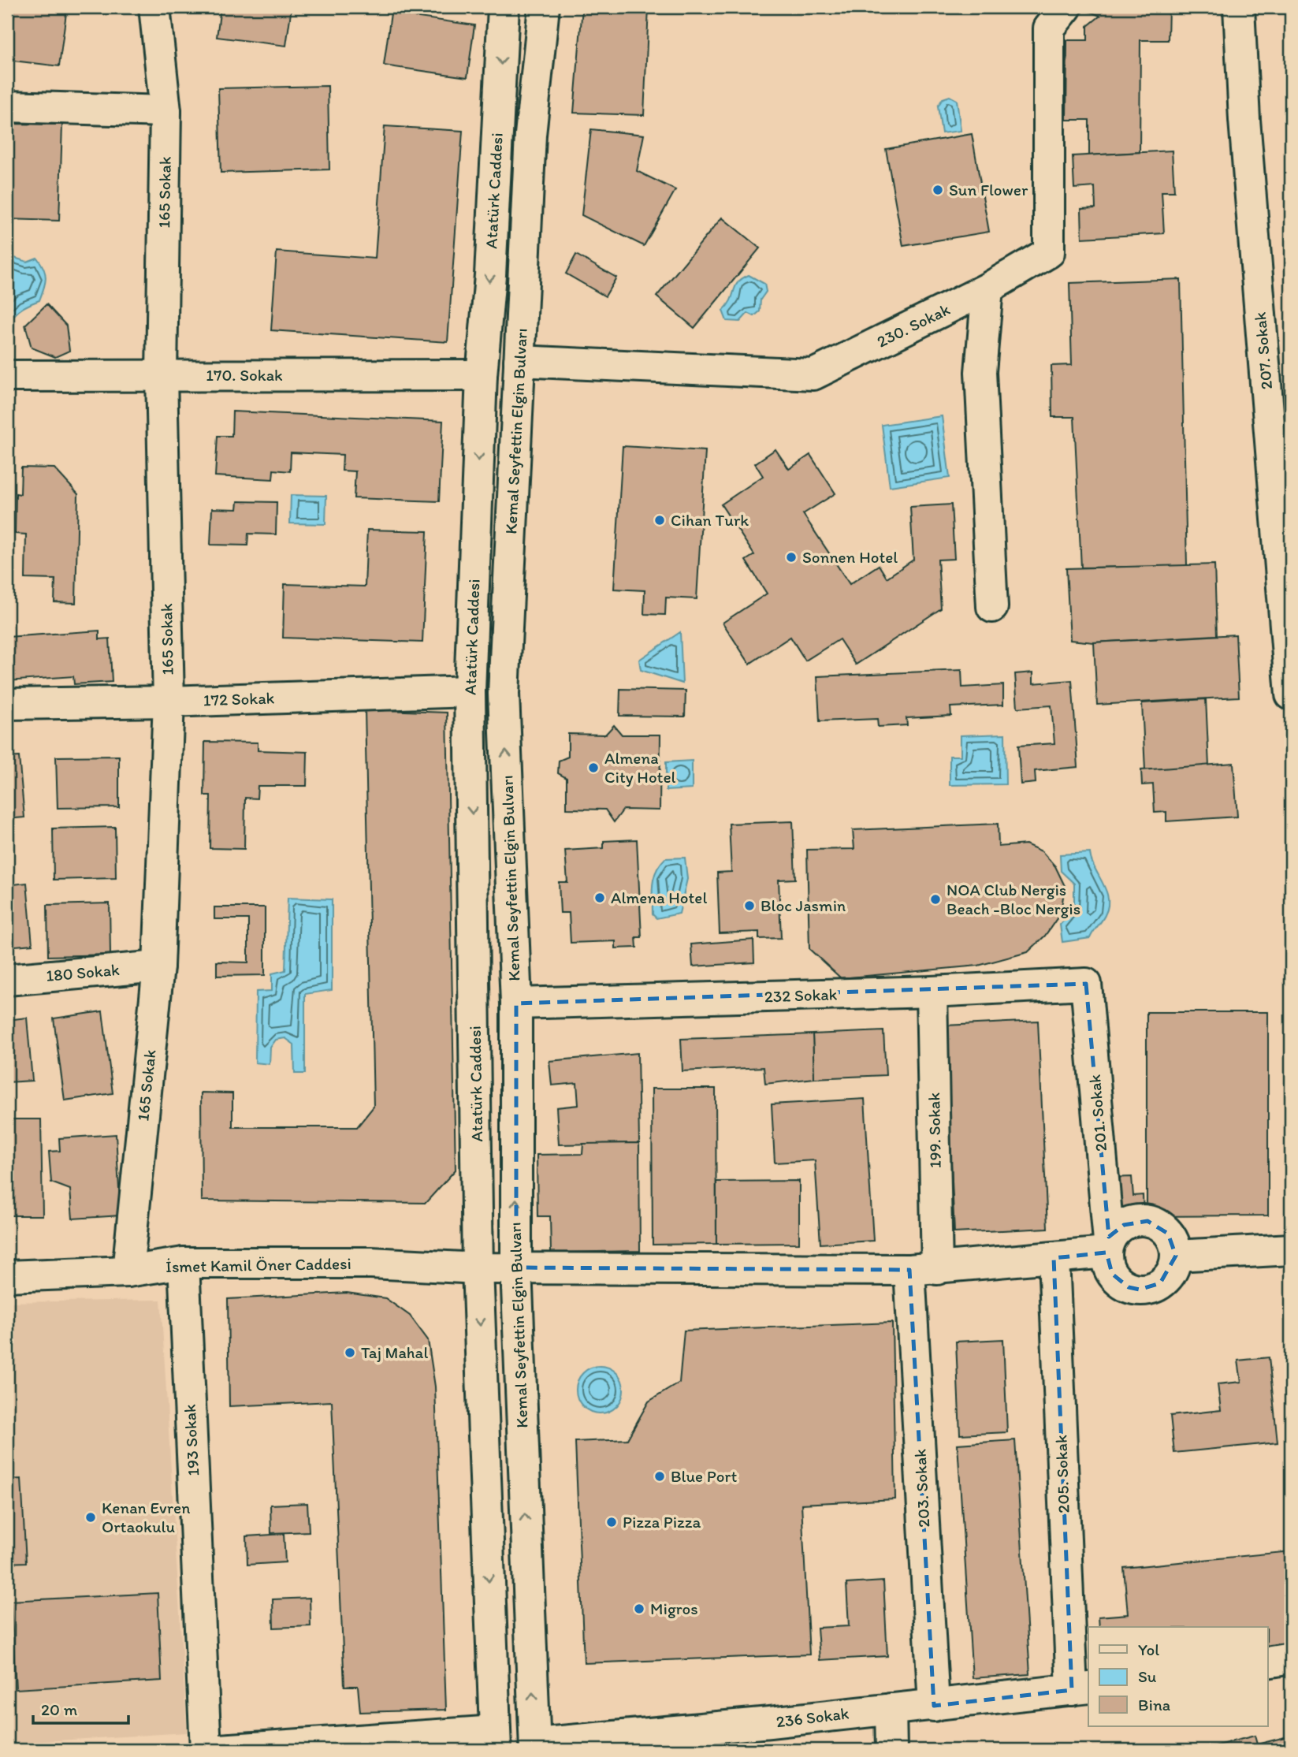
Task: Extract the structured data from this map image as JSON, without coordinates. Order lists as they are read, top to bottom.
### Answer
{
  "streets": {
    "street": [
      "Atatürk Caddesi",
      "165 Sokak",
      "230. Sokak",
      "207. Sokak",
      "170. Sokak",
      "Kemal Seyfettin Elgin Bulvarı",
      "172 Sokak",
      "180 Sokak",
      "232 Sokak",
      "201. Sokak",
      "199. Sokak",
      "İsmet Kamil Öner Caddesi",
      "193 Sokak",
      "205. Sokak",
      "203. Sokak",
      "236 Sokak"
    ]
  },
  "crossings": [
    ["Atatürk Caddesi", "170. Sokak"],
    ["Atatürk Caddesi", "172 Sokak"],
    ["Atatürk Caddesi", "İsmet Kamil Öner Caddesi"],
    ["165 Sokak", "170. Sokak"],
    ["165 Sokak", "172 Sokak"],
    ["165 Sokak", "180 Sokak"],
    ["165 Sokak", "İsmet Kamil Öner Caddesi"],
    ["230. Sokak", "Kemal Seyfettin Elgin Bulvarı"],
    ["Kemal Seyfettin Elgin Bulvarı", "232 Sokak"],
    ["Kemal Seyfettin Elgin Bulvarı", "İsmet Kamil Öner Caddesi"],
    ["Kemal Seyfettin Elgin Bulvarı", "236 Sokak"],
    ["232 Sokak", "201. Sokak"],
    ["232 Sokak", "199. Sokak"],
    ["201. Sokak", "İsmet Kamil Öner Caddesi"],
    ["199. Sokak", "İsmet Kamil Öner Caddesi"],
    ["199. Sokak", "203. Sokak"],
    ["İsmet Kamil Öner Caddesi", "193 Sokak"],
    ["İsmet Kamil Öner Caddesi", "205. Sokak"],
    ["İsmet Kamil Öner Caddesi", "203. Sokak"],
    ["205. Sokak", "236 Sokak"],
    ["203. Sokak", "236 Sokak"]
  ],
  "one_way": ["Atatürk Caddesi"],
  "places": [
    "Sun Flower",
    "Cihan Turk",
    "Sonnen Hotel",
    "Almena City Hotel",
    "Almena Hotel",
    "NOA Club Nergis Beach -Bloc Nergis",
    "Bloc Jasmin",
    "Taj Mahal",
    "Blue Port",
    "Kenan Evren Ortaokulu",
    "Pizza Pizza",
    "Migros"
  ],
  "legend": ["Yol", "Su", "Bina"],
  "scale_bar": "20 m"
}
